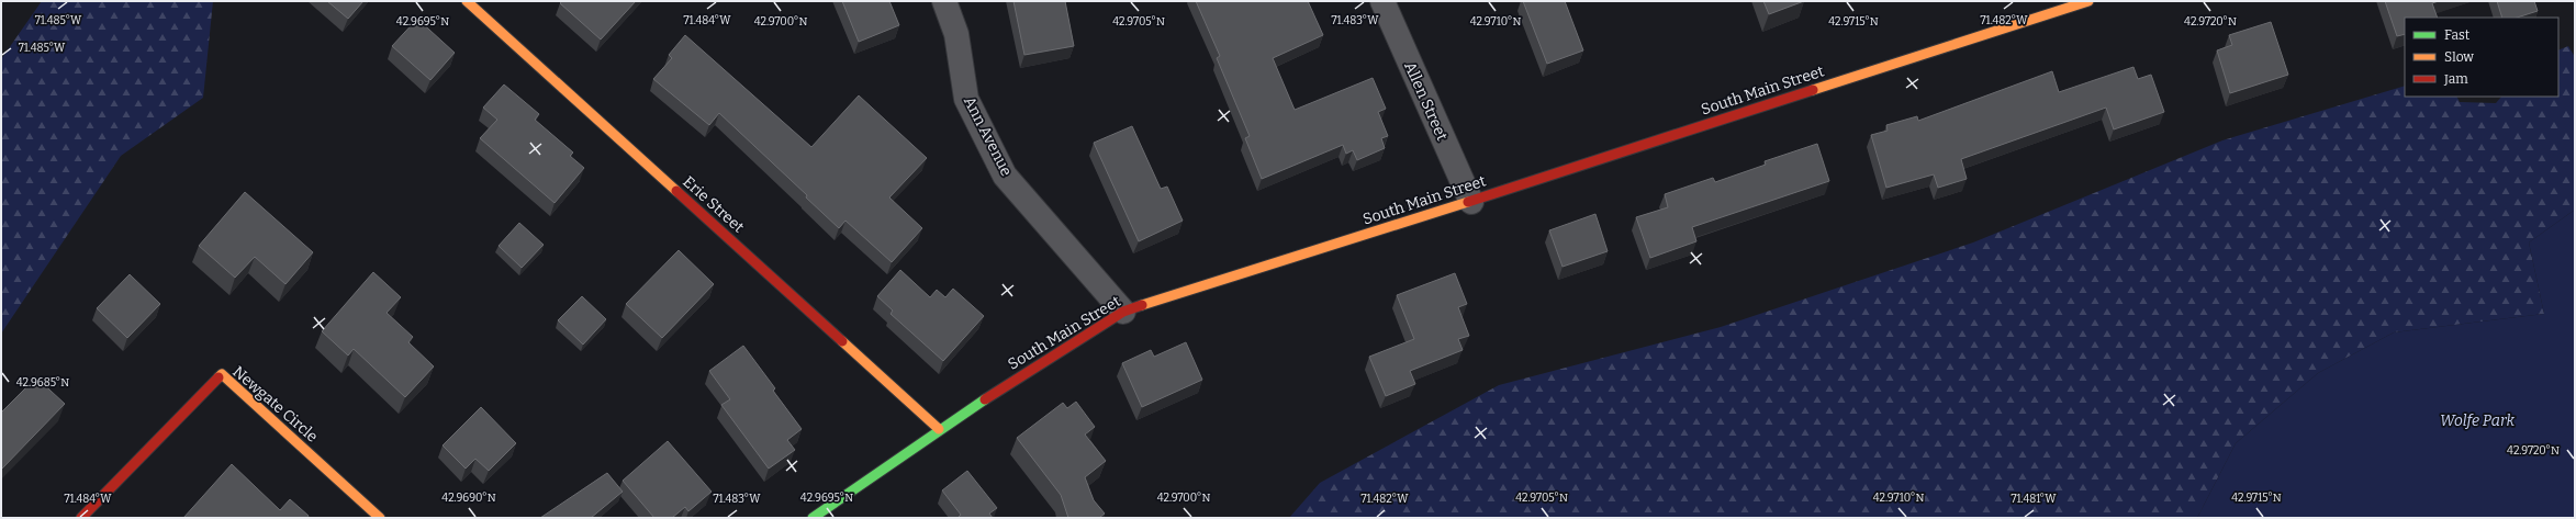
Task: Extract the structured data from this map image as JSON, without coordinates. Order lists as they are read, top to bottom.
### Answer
{
  "streets": {
    "main road": ["South Main Street", "Erie Street", "Newgate Circle"],
    "street": ["Allen Street", "Ann Avenue"]
  },
  "crossings": [
    ["South Main Street", "Allen Street"],
    ["South Main Street", "Ann Avenue"],
    ["South Main Street", "Erie Street"]
  ],
  "parks": ["Wolfe Park"],
  "legend": ["Fast", "Slow", "Jam"],
  "coordinates": [
    "71.485°W",
    "71.484°W",
    "71.483°W",
    "71.482°W",
    "42.9695°N",
    "42.9700°N",
    "42.9710°N",
    "42.9715°N",
    "42.9720°N",
    "42.9705°N",
    "42.9685°N",
    "42.9690°N",
    "71.481°W"
  ]
}
